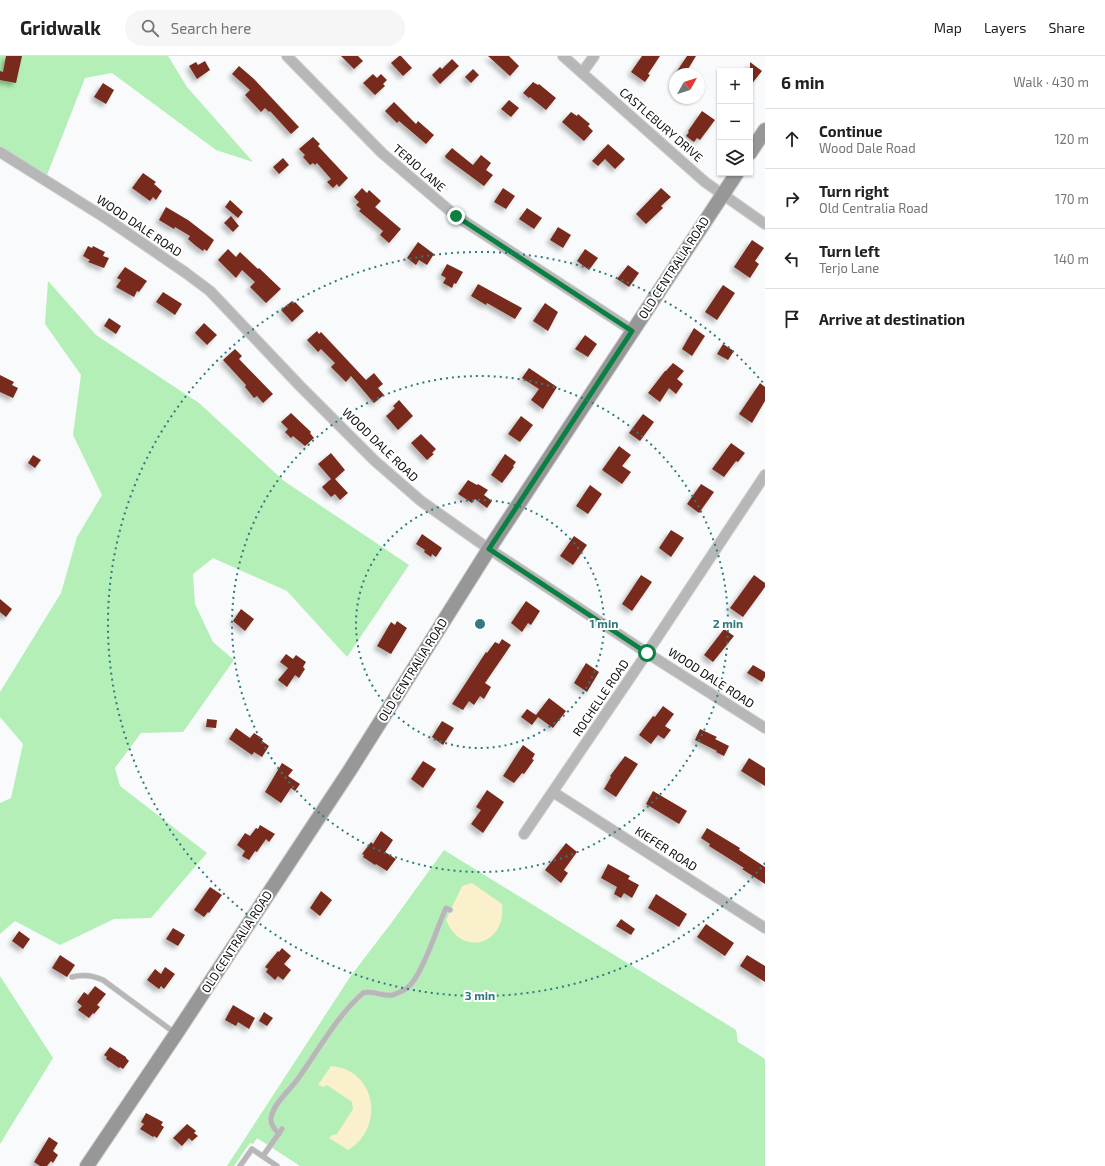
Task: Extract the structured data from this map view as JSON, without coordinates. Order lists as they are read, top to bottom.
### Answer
{
  "streets": {
    "street": [
      "CASTLEBURY DRIVE",
      "TERJO LANE",
      "WOOD DALE ROAD",
      "OLD CENTRALIA ROAD",
      "ROCHELLE ROAD",
      "KIEFER ROAD"
    ]
  },
  "crossings": [
    ["CASTLEBURY DRIVE", "OLD CENTRALIA ROAD"],
    ["TERJO LANE", "OLD CENTRALIA ROAD"],
    ["WOOD DALE ROAD", "OLD CENTRALIA ROAD"],
    ["WOOD DALE ROAD", "ROCHELLE ROAD"],
    ["ROCHELLE ROAD", "KIEFER ROAD"]
  ],
  "north": "top right",
  "page": {
    "header": "Gridwalk",
    "search": "Search here",
    "nav": ["Map", "Layers", "Share"],
    "heading": ["6 min", "Walk · 430 m"],
    "map_buttons": ["+", "−"],
    "list": [
      ["Continue", "Wood Dale Road", "120 m"],
      ["Turn right", "Old Centralia Road", "170 m"],
      ["Turn left", "Terjo Lane", "140 m"],
      "Arrive at destination"
    ]
  },
  "rings": ["1 min", "2 min", "3 min"]
}
